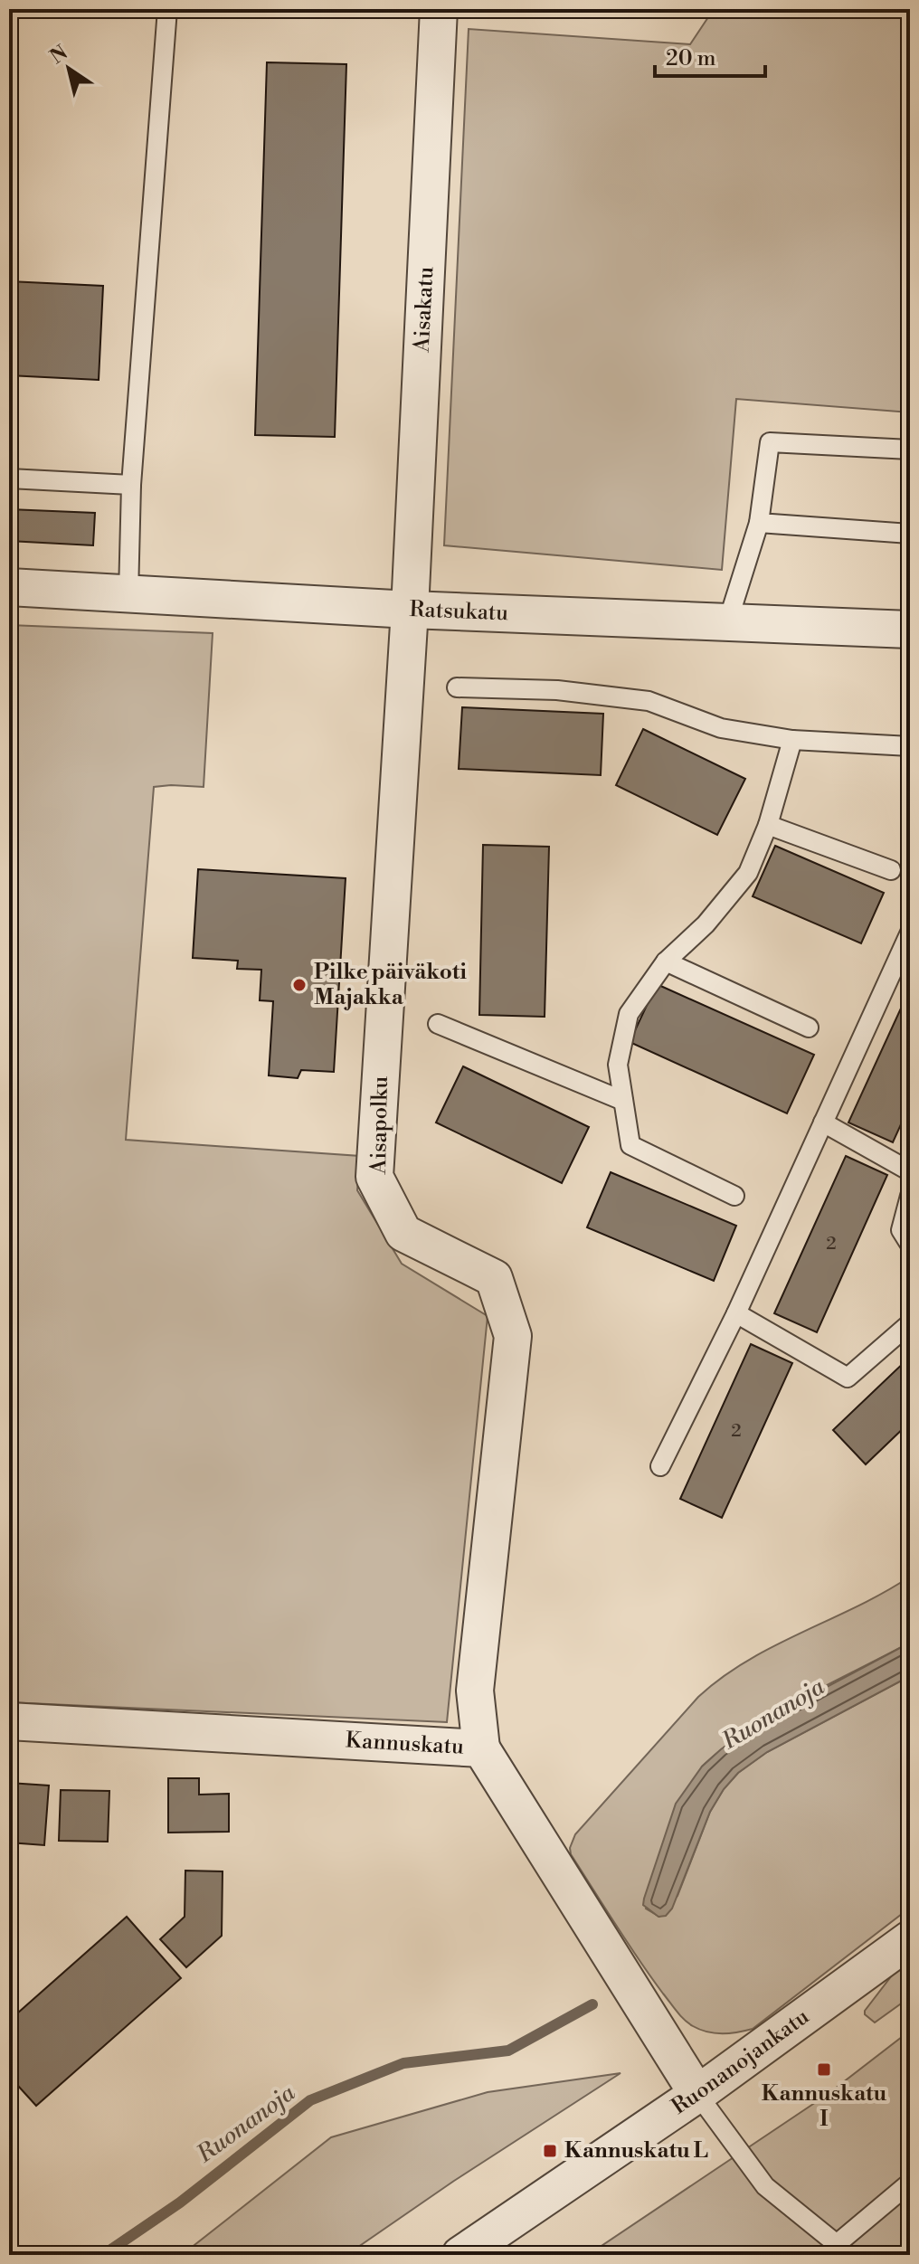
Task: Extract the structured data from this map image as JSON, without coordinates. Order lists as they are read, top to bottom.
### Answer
{
  "streets": {
    "street": [
      "Aisakatu",
      "Ratsukatu",
      "Aisapolku",
      "Kannuskatu",
      "Ruonanojankatu"
    ]
  },
  "crossings": [
    ["Aisakatu", "Ratsukatu"],
    ["Aisakatu", "Aisapolku"],
    ["Ratsukatu", "Aisapolku"],
    ["Aisapolku", "Kannuskatu"],
    ["Kannuskatu", "Ruonanojankatu"]
  ],
  "water": ["Ruonanoja"],
  "places": {
    "other": ["Pilke päiväkoti Majakka"],
    "transit": ["Kannuskatu I", "Kannuskatu L"]
  },
  "house_numbers": ["2", "2"],
  "scale_bar": "20 m",
  "north": "top left"
}
